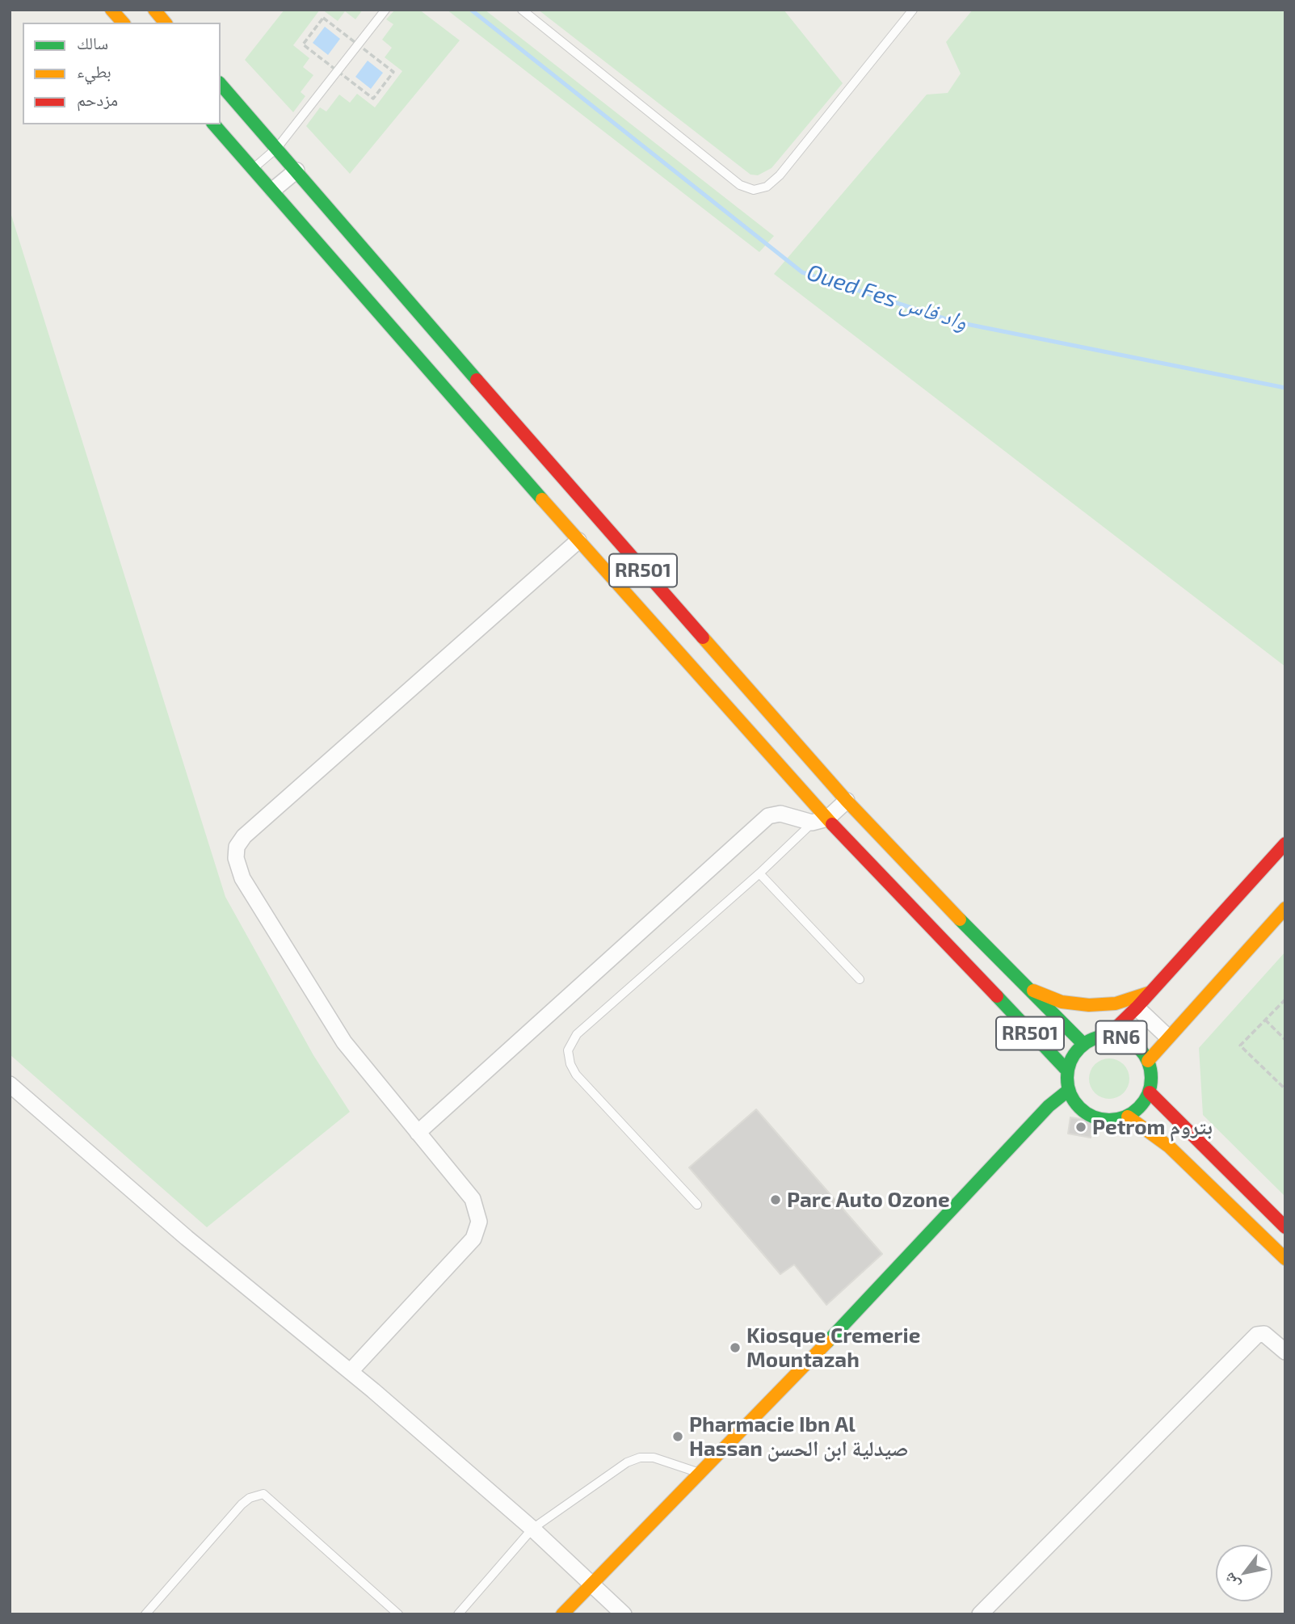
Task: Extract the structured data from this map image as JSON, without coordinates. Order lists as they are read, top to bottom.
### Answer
{
  "streets": {
    "main road": ["RR501", "RN6"]
  },
  "crossings": [
    ["RR501", "RN6"]
  ],
  "water": ["Oued Fes واد فاس"],
  "places": [
    "Petrom بتروم",
    "Parc Auto Ozone",
    "Kiosque Cremerie Mountazah",
    "Pharmacie Ibn Al Hassan صيدلية ابن الحسن"
  ],
  "legend": ["سالك", "بطيء", "مزدحم"],
  "north": "bottom left"
}
